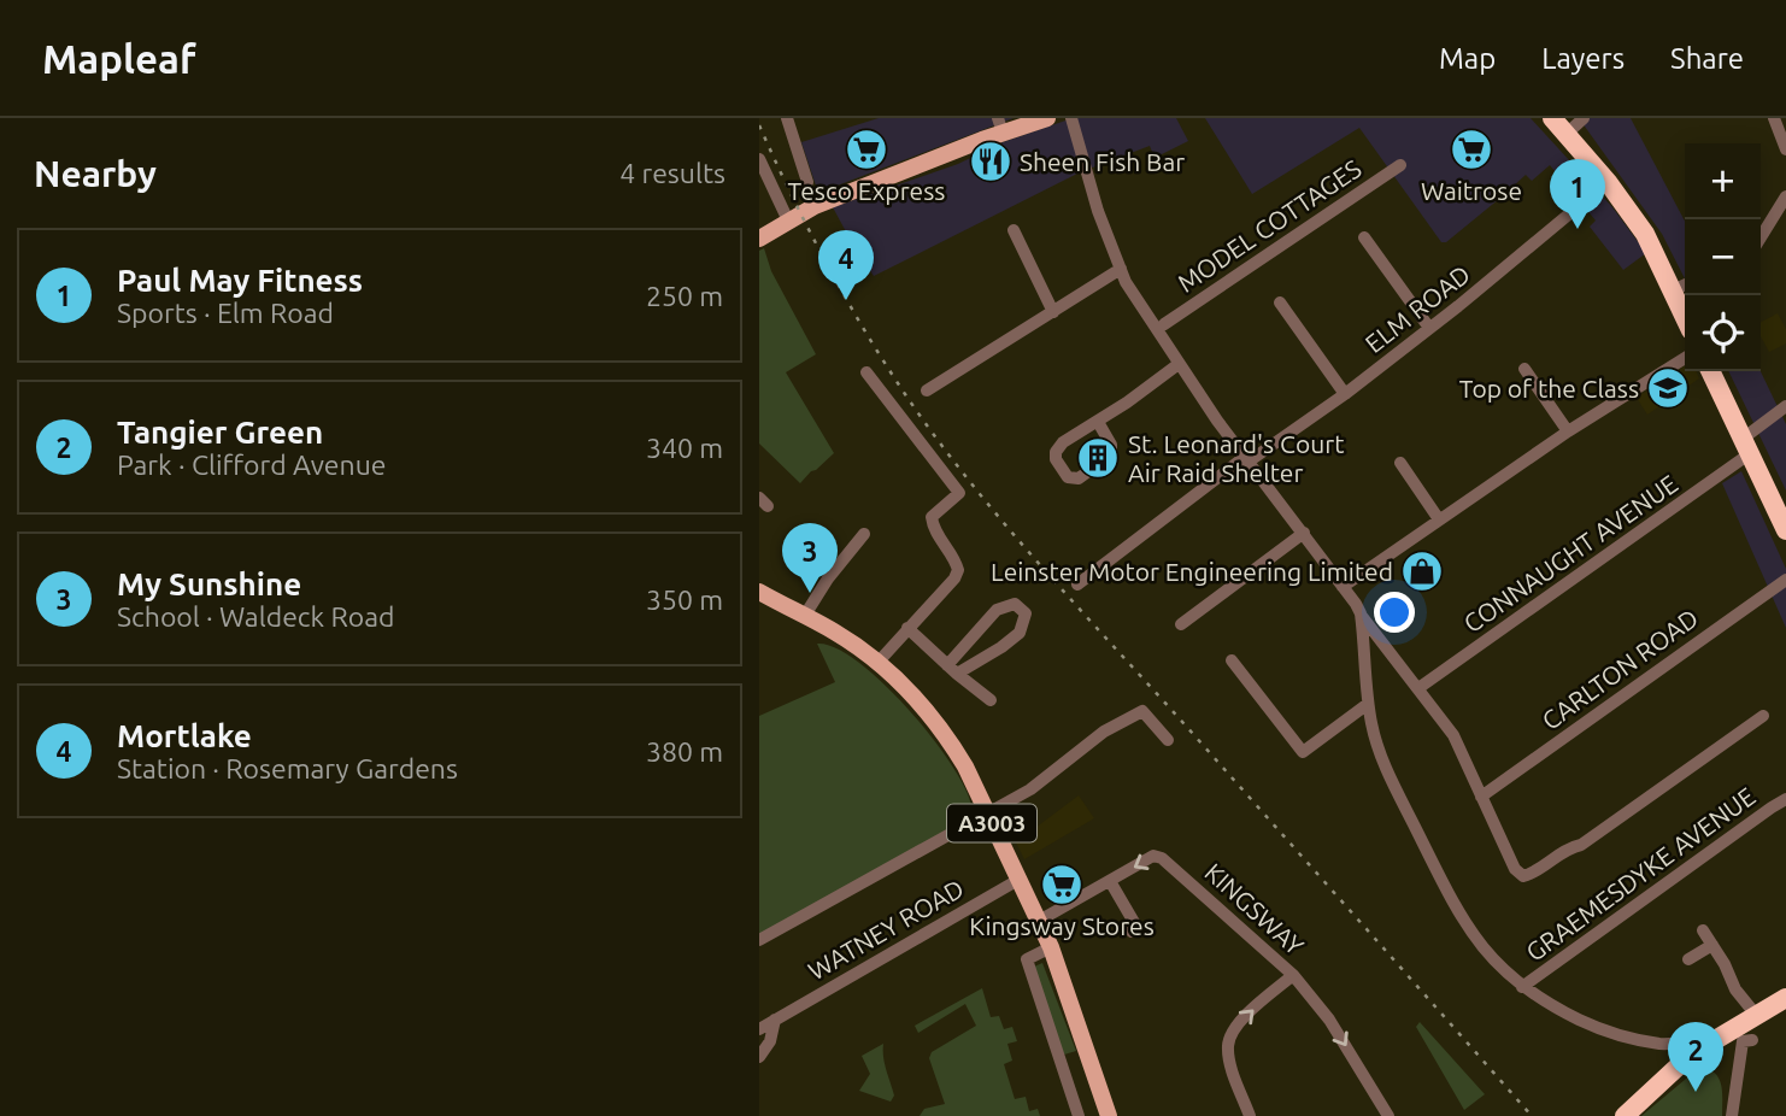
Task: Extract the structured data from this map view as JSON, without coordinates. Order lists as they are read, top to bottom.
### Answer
{
  "streets": {
    "main road": ["A3003"],
    "street": [
      "MODEL COTTAGES",
      "ELM ROAD",
      "CONNAUGHT AVENUE",
      "CARLTON ROAD",
      "GRAEMESDYKE AVENUE",
      "KINGSWAY",
      "WATNEY ROAD"
    ]
  },
  "crossings": [
    ["A3003", "KINGSWAY"],
    ["A3003", "WATNEY ROAD"]
  ],
  "places": {
    "supermarket": ["Tesco Express", "Waitrose", "Kingsway Stores"],
    "restaurant": ["Sheen Fish Bar"],
    "school or university": ["Top of the Class"],
    "building": ["St. Leonard's Court Air Raid Shelter"],
    "shop": ["Leinster Motor Engineering Limited"]
  },
  "page": {
    "header": "Mapleaf",
    "nav": ["Map", "Layers", "Share"],
    "heading": ["Nearby", "4 results"],
    "map_buttons": ["+", "−"],
    "pins": [
      "1",
      "4",
      "3",
      "2"
    ],
    "list": [
      {
        "mark": "1",
        "name": "Paul May Fitness",
        "note": "Sports · Elm Road",
        "value": "250 m"
      },
      {
        "mark": "2",
        "name": "Tangier Green",
        "note": "Park · Clifford Avenue",
        "value": "340 m"
      },
      {
        "mark": "3",
        "name": "My Sunshine",
        "note": "School · Waldeck Road",
        "value": "350 m"
      },
      {
        "mark": "4",
        "name": "Mortlake",
        "note": "Station · Rosemary Gardens",
        "value": "380 m"
      }
    ]
  }
}
